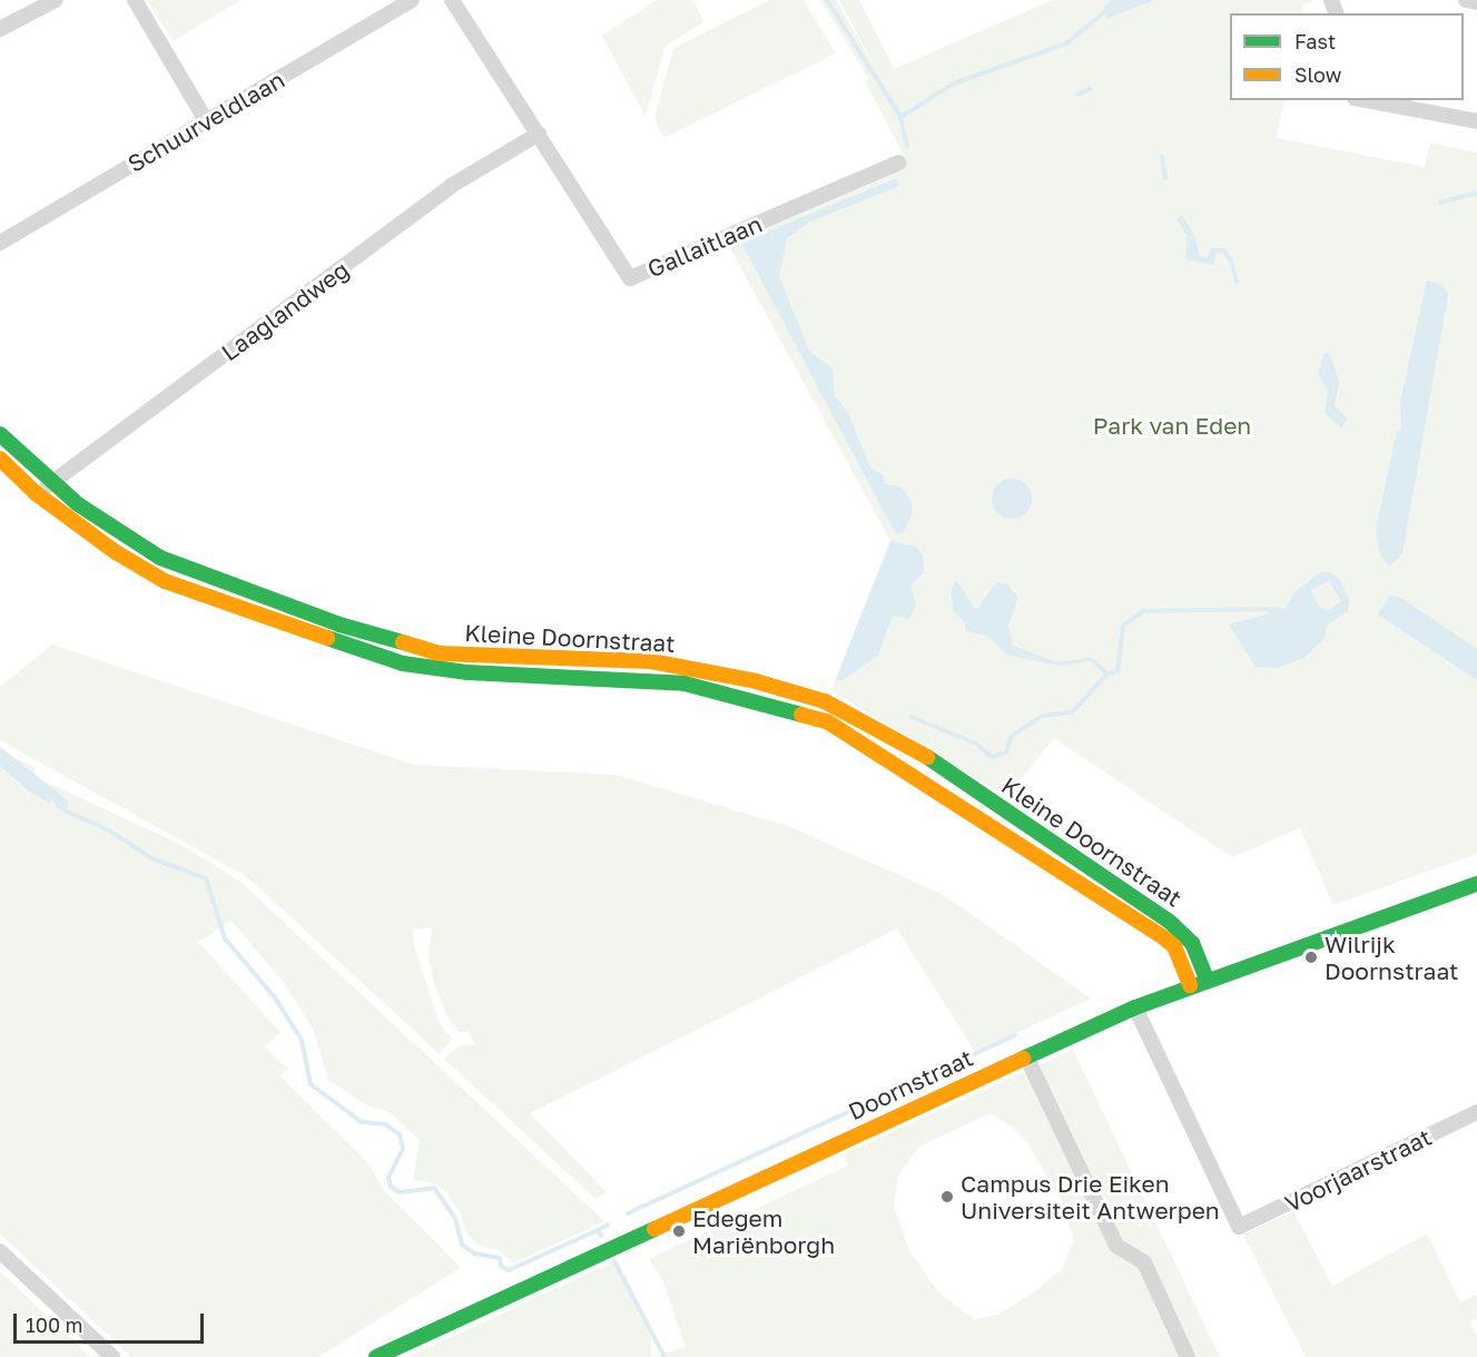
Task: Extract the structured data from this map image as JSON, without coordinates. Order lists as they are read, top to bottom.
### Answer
{
  "streets": {
    "street": [
      "Schuurveldlaan",
      "Gallaitlaan",
      "Laaglandweg",
      "Kleine Doornstraat",
      "Doornstraat",
      "Voorjaarstraat"
    ]
  },
  "crossings": [
    ["Gallaitlaan", "Laaglandweg"],
    ["Laaglandweg", "Kleine Doornstraat"],
    ["Kleine Doornstraat", "Doornstraat"],
    ["Doornstraat", "Voorjaarstraat"]
  ],
  "parks": ["Park van Eden"],
  "places": ["Wilrijk Doornstraat", "Campus Drie Eiken Universiteit Antwerpen", "Edegem Mariënborgh"],
  "legend": ["Fast", "Slow"],
  "scale_bar": "100 m"
}
